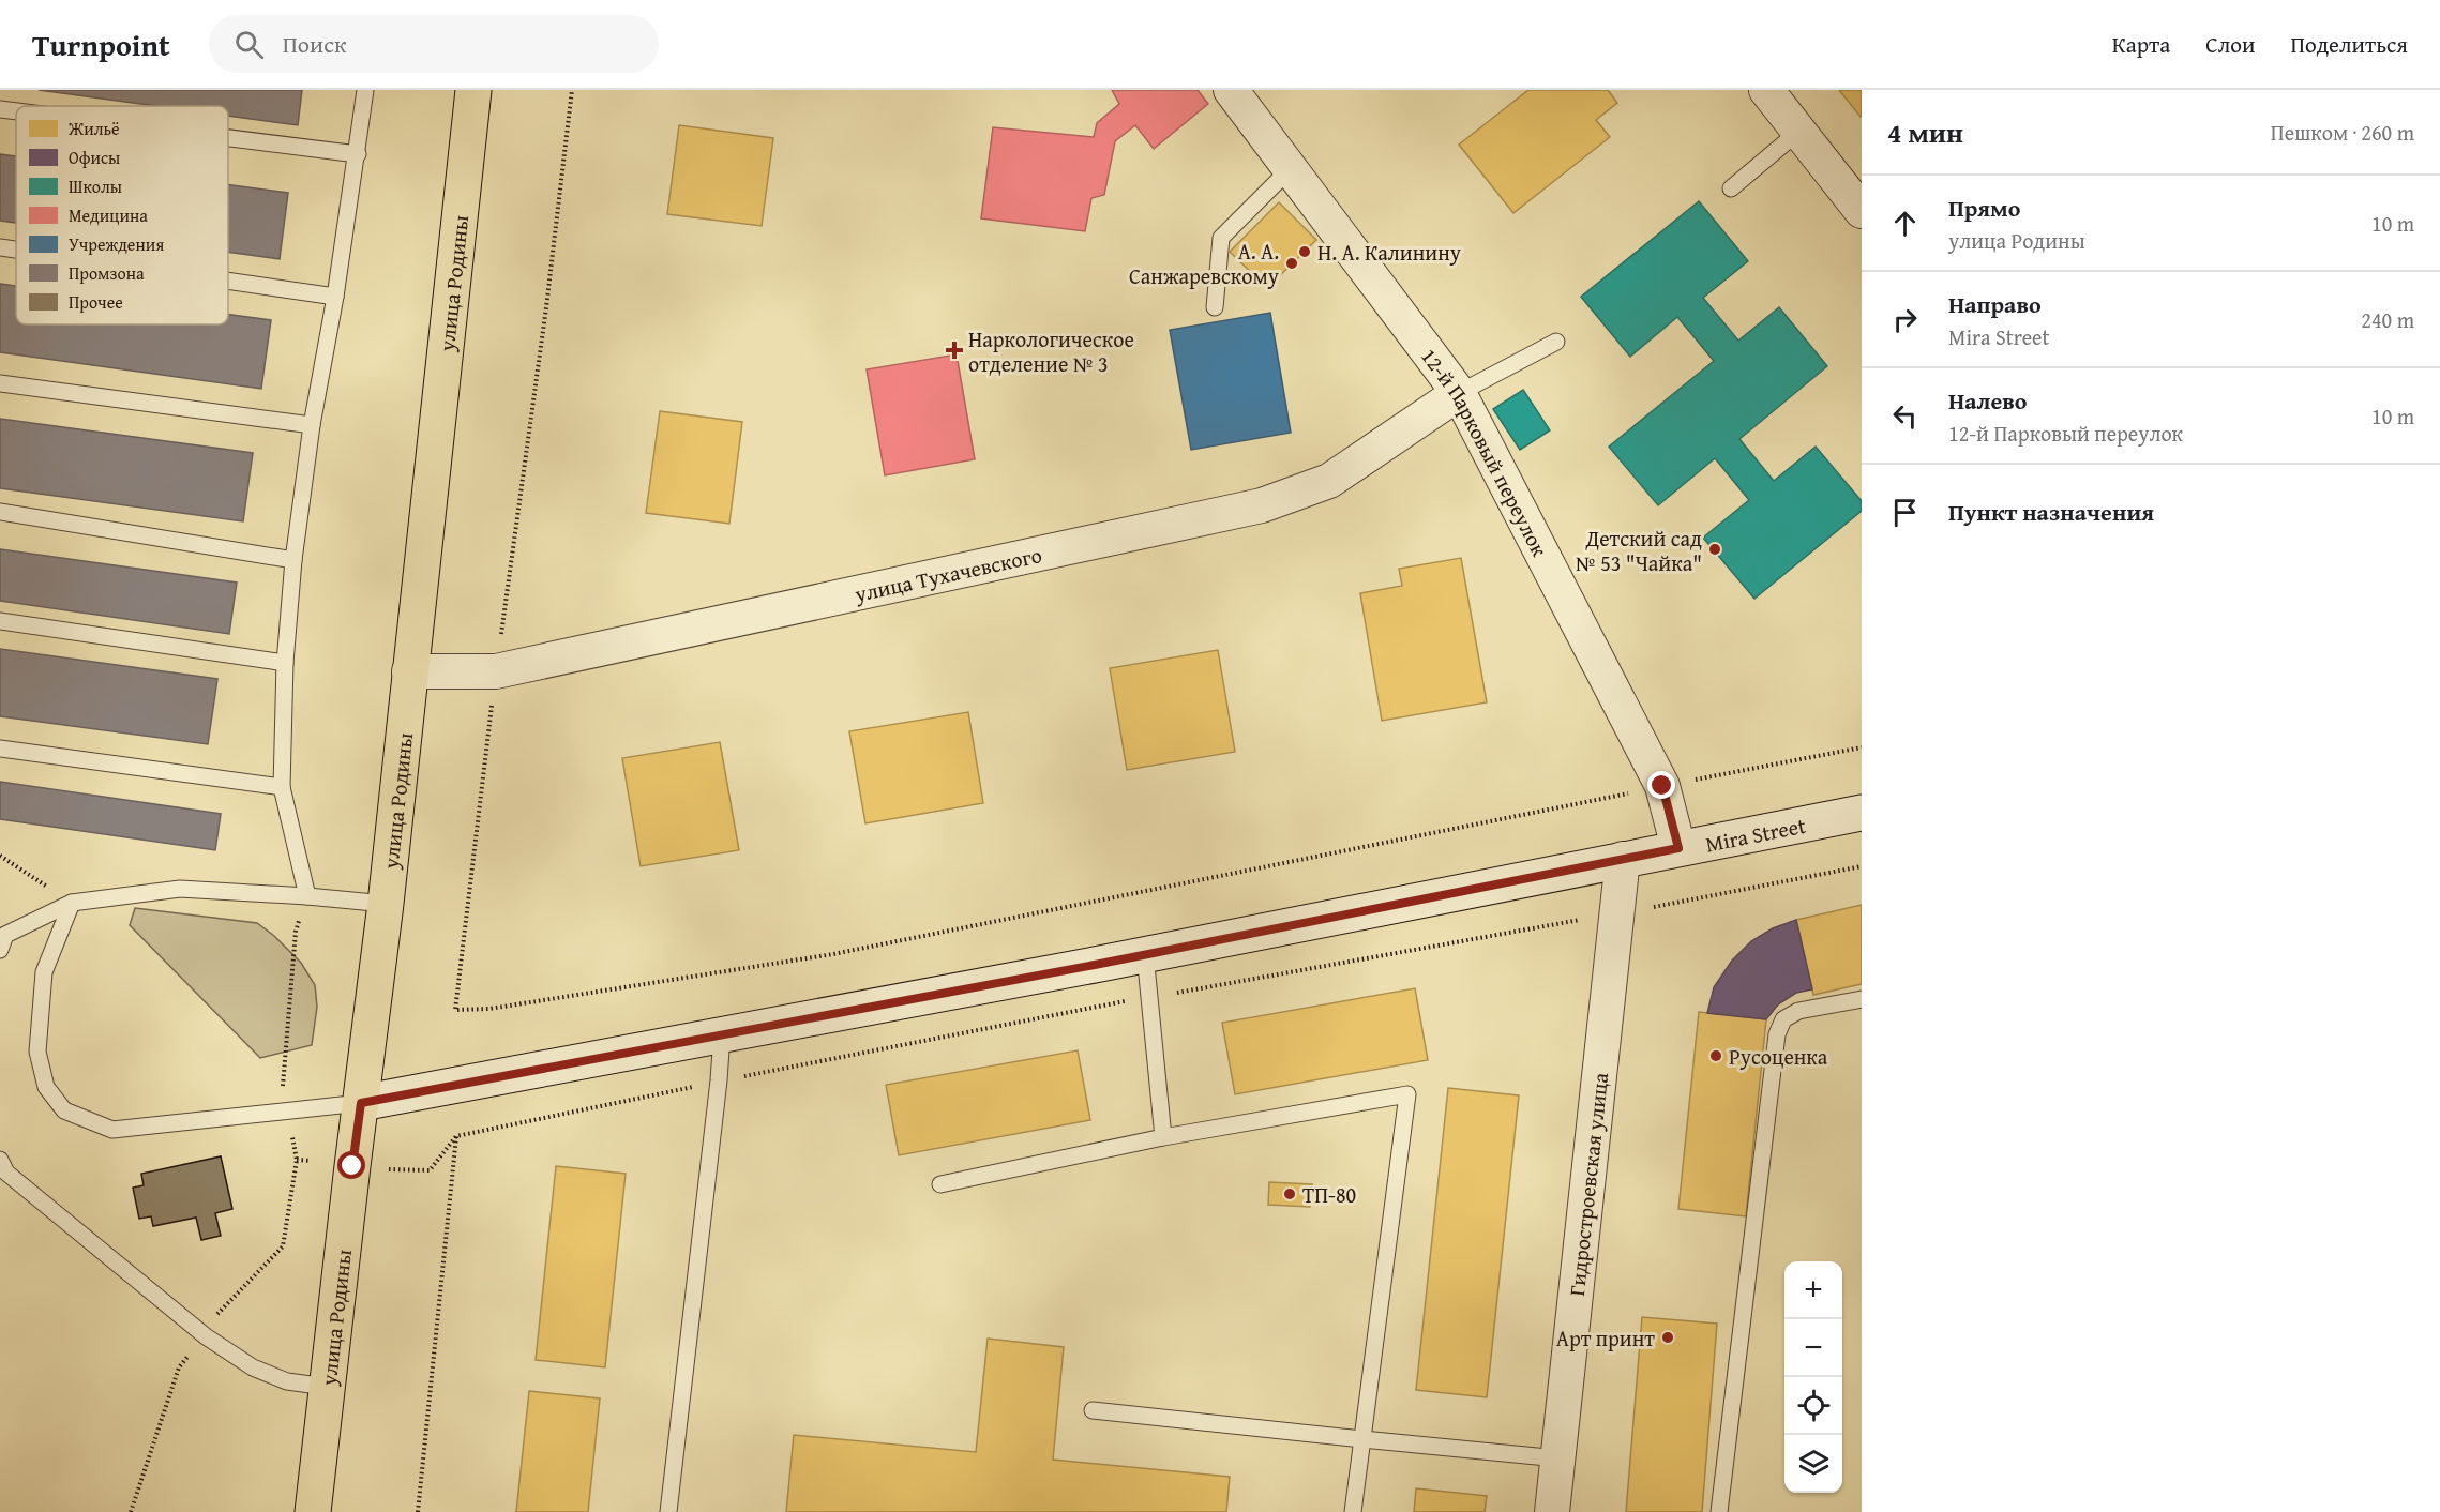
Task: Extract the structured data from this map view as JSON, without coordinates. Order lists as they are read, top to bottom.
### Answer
{
  "streets": {
    "main road": ["улица Родины", "Mira Street"],
    "street": ["12-й Парковый переулок", "улица Тухачевского", "Гидростроевская улица"]
  },
  "crossings": [
    ["улица Родины", "улица Тухачевского"],
    ["улица Родины", "Mira Street"],
    ["12-й Парковый переулок", "улица Тухачевского"],
    ["12-й Парковый переулок", "Mira Street"],
    ["Mira Street", "Гидростроевская улица"]
  ],
  "places": {
    "other": [
      "Н. А. Калинину",
      "А. А. Санжаревскому",
      "Детский сад № 53 \"Чайка\"",
      "Русоценка",
      "ТП-80",
      "Арт принт"
    ],
    "health": ["Наркологическое отделение № 3"]
  },
  "legend": [
    "Жильё",
    "Офисы",
    "Школы",
    "Медицина",
    "Учреждения",
    "Промзона",
    "Прочее"
  ],
  "page": {
    "header": "Turnpoint",
    "search": "Поиск",
    "nav": ["Карта", "Слои", "Поделиться"],
    "heading": ["4 мин", "Пешком · 260 m"],
    "list": [
      ["Прямо", "улица Родины", "10 m"],
      ["Направо", "Mira Street", "240 m"],
      ["Налево", "12-й Парковый переулок", "10 m"],
      "Пункт назначения"
    ],
    "map_buttons": ["+", "−"]
  }
}
